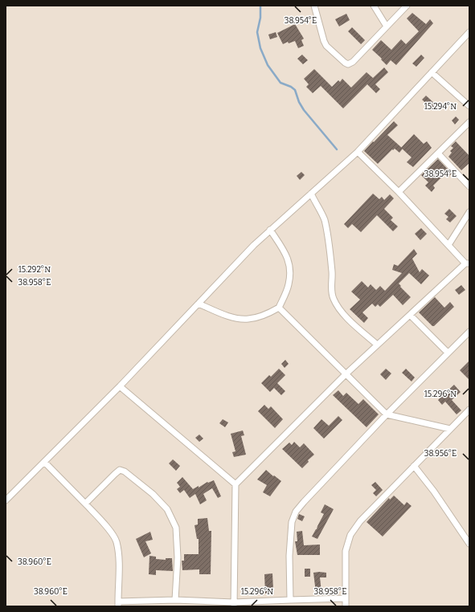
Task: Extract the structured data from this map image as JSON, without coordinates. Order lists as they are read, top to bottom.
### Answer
{
  "coordinates": [
    "38.954°E",
    "15.294°N",
    "15.292°N",
    "38.958°E",
    "15.296°N",
    "38.956°E",
    "38.960°E"
  ]
}
